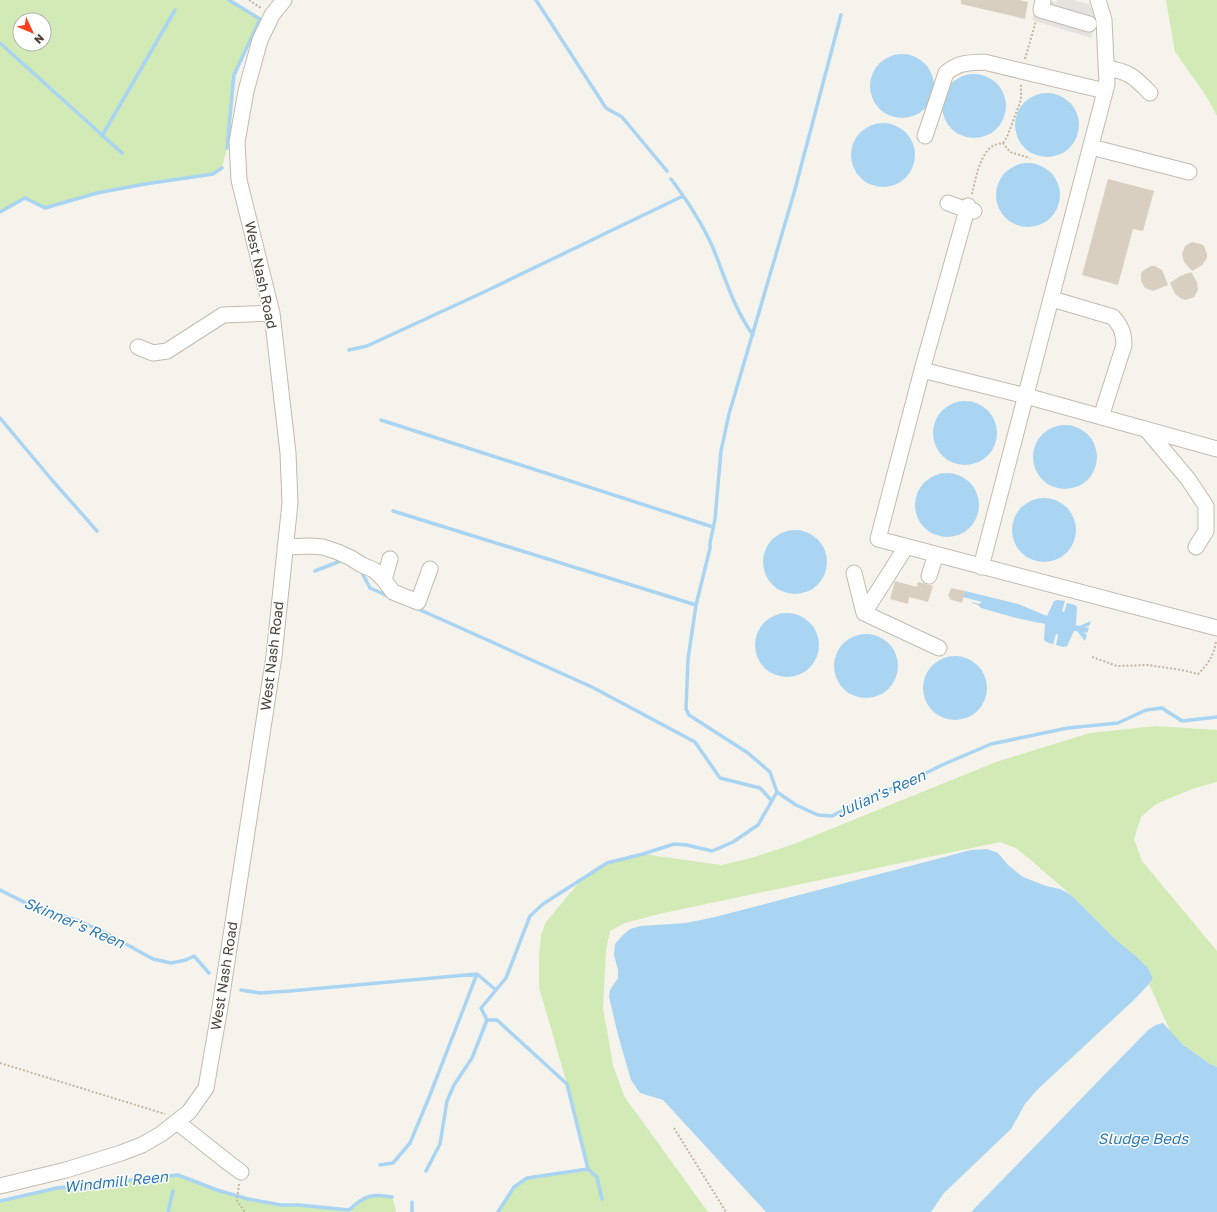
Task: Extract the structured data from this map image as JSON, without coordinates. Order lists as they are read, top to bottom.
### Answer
{
  "streets": {
    "street": ["West Nash Road"]
  },
  "water": [
    "Julian's Reen",
    "Skinner's Reen",
    "Sludge Beds",
    "Windmill Reen"
  ],
  "north": "bottom right"
}
